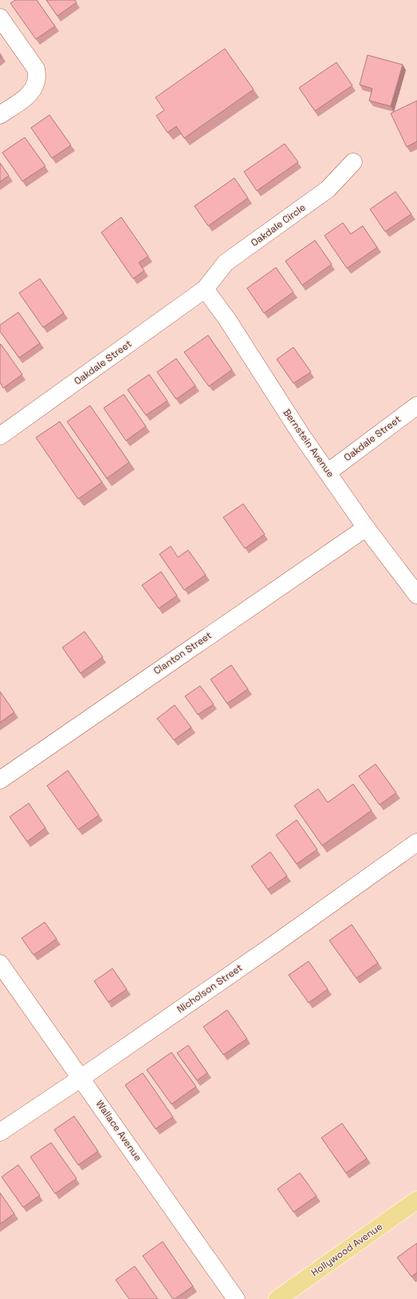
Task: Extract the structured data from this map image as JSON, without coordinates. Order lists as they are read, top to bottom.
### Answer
{
  "streets": {
    "main road": ["Hollywood Avenue"],
    "street": [
      "Oakdale Circle",
      "Oakdale Street",
      "Bernstein Avenue",
      "Clanton Street",
      "Nicholson Street",
      "Wallace Avenue"
    ]
  },
  "crossings": [
    ["Oakdale Circle", "Oakdale Street"],
    ["Oakdale Circle", "Bernstein Avenue"],
    ["Oakdale Street", "Bernstein Avenue"],
    ["Bernstein Avenue", "Clanton Street"],
    ["Nicholson Street", "Wallace Avenue"]
  ]
}
